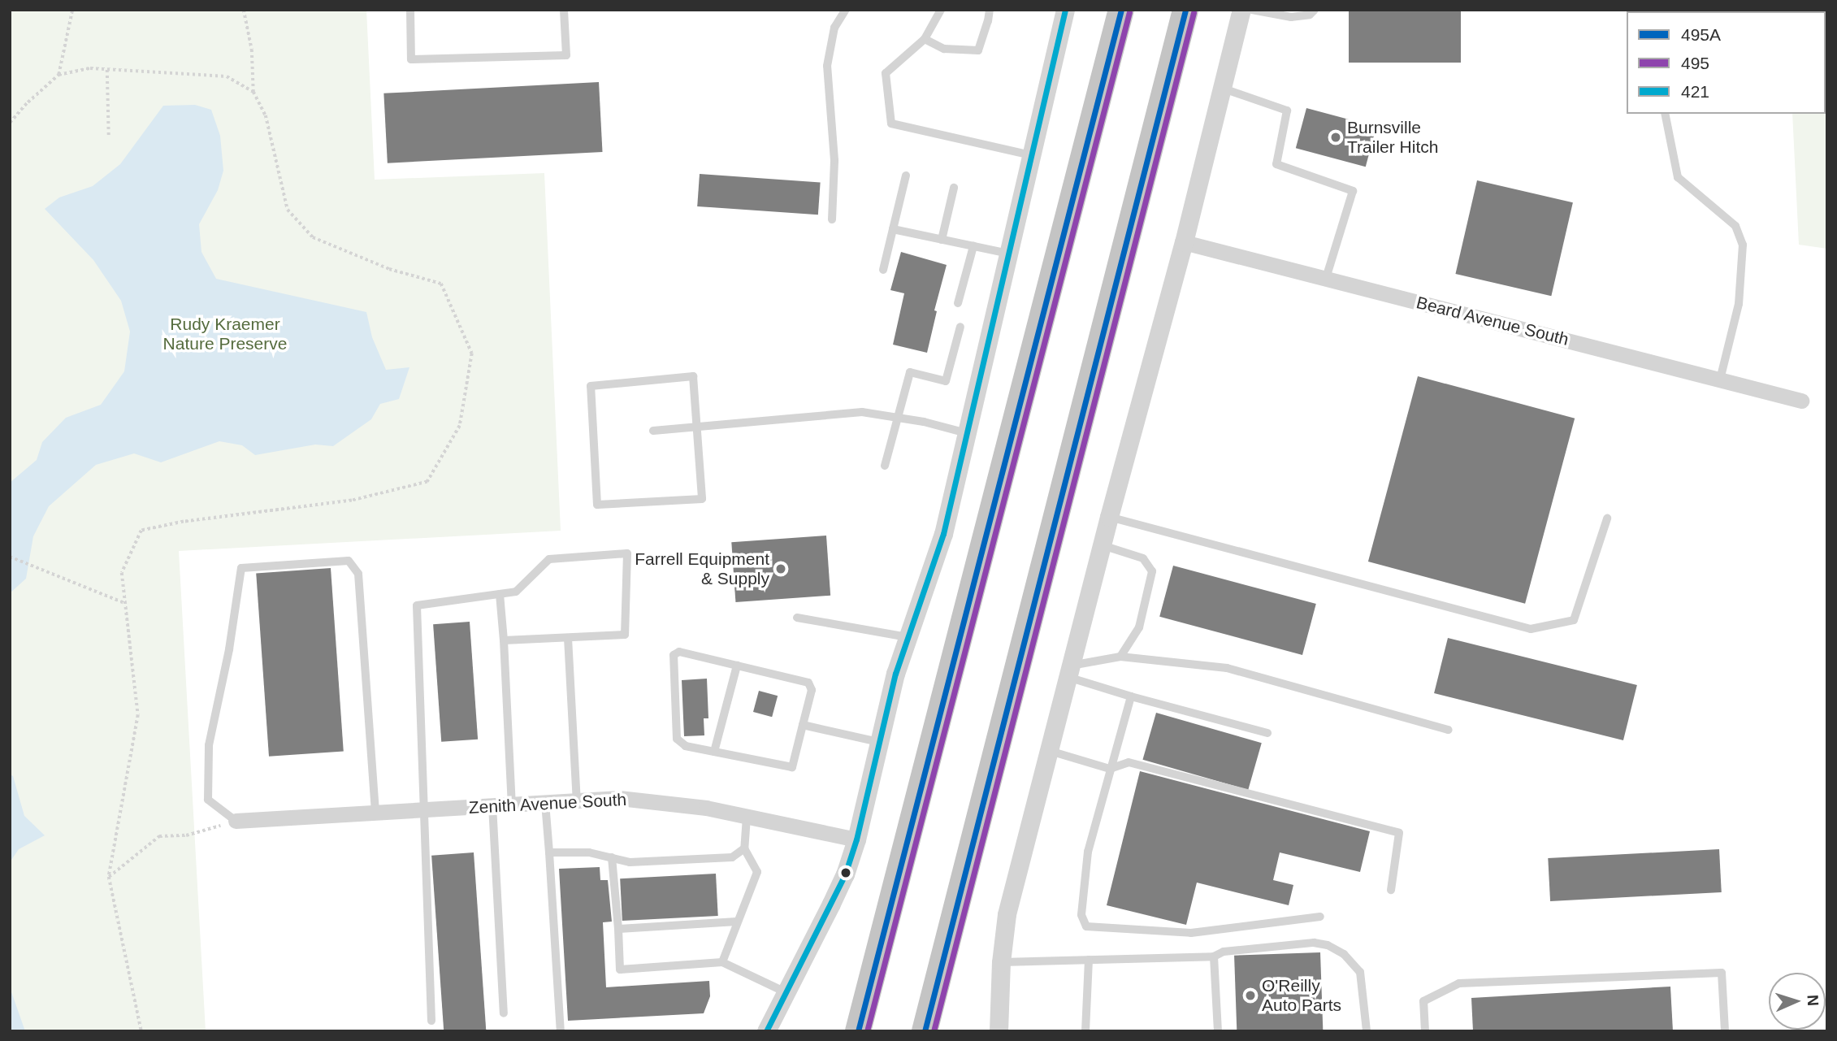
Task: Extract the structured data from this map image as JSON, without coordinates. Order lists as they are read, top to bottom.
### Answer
{
  "streets": {
    "street": ["Beard Avenue South", "Zenith Avenue South"]
  },
  "parks": ["Rudy Kraemer Nature Preserve"],
  "places": ["Burnsville Trailer Hitch", "Farrell Equipment & Supply", "O'Reilly Auto Parts"],
  "lines": ["transit line 495A", "transit line 421", "transit line 495"],
  "legend": ["495A", "495", "421"],
  "north": "right"
}
